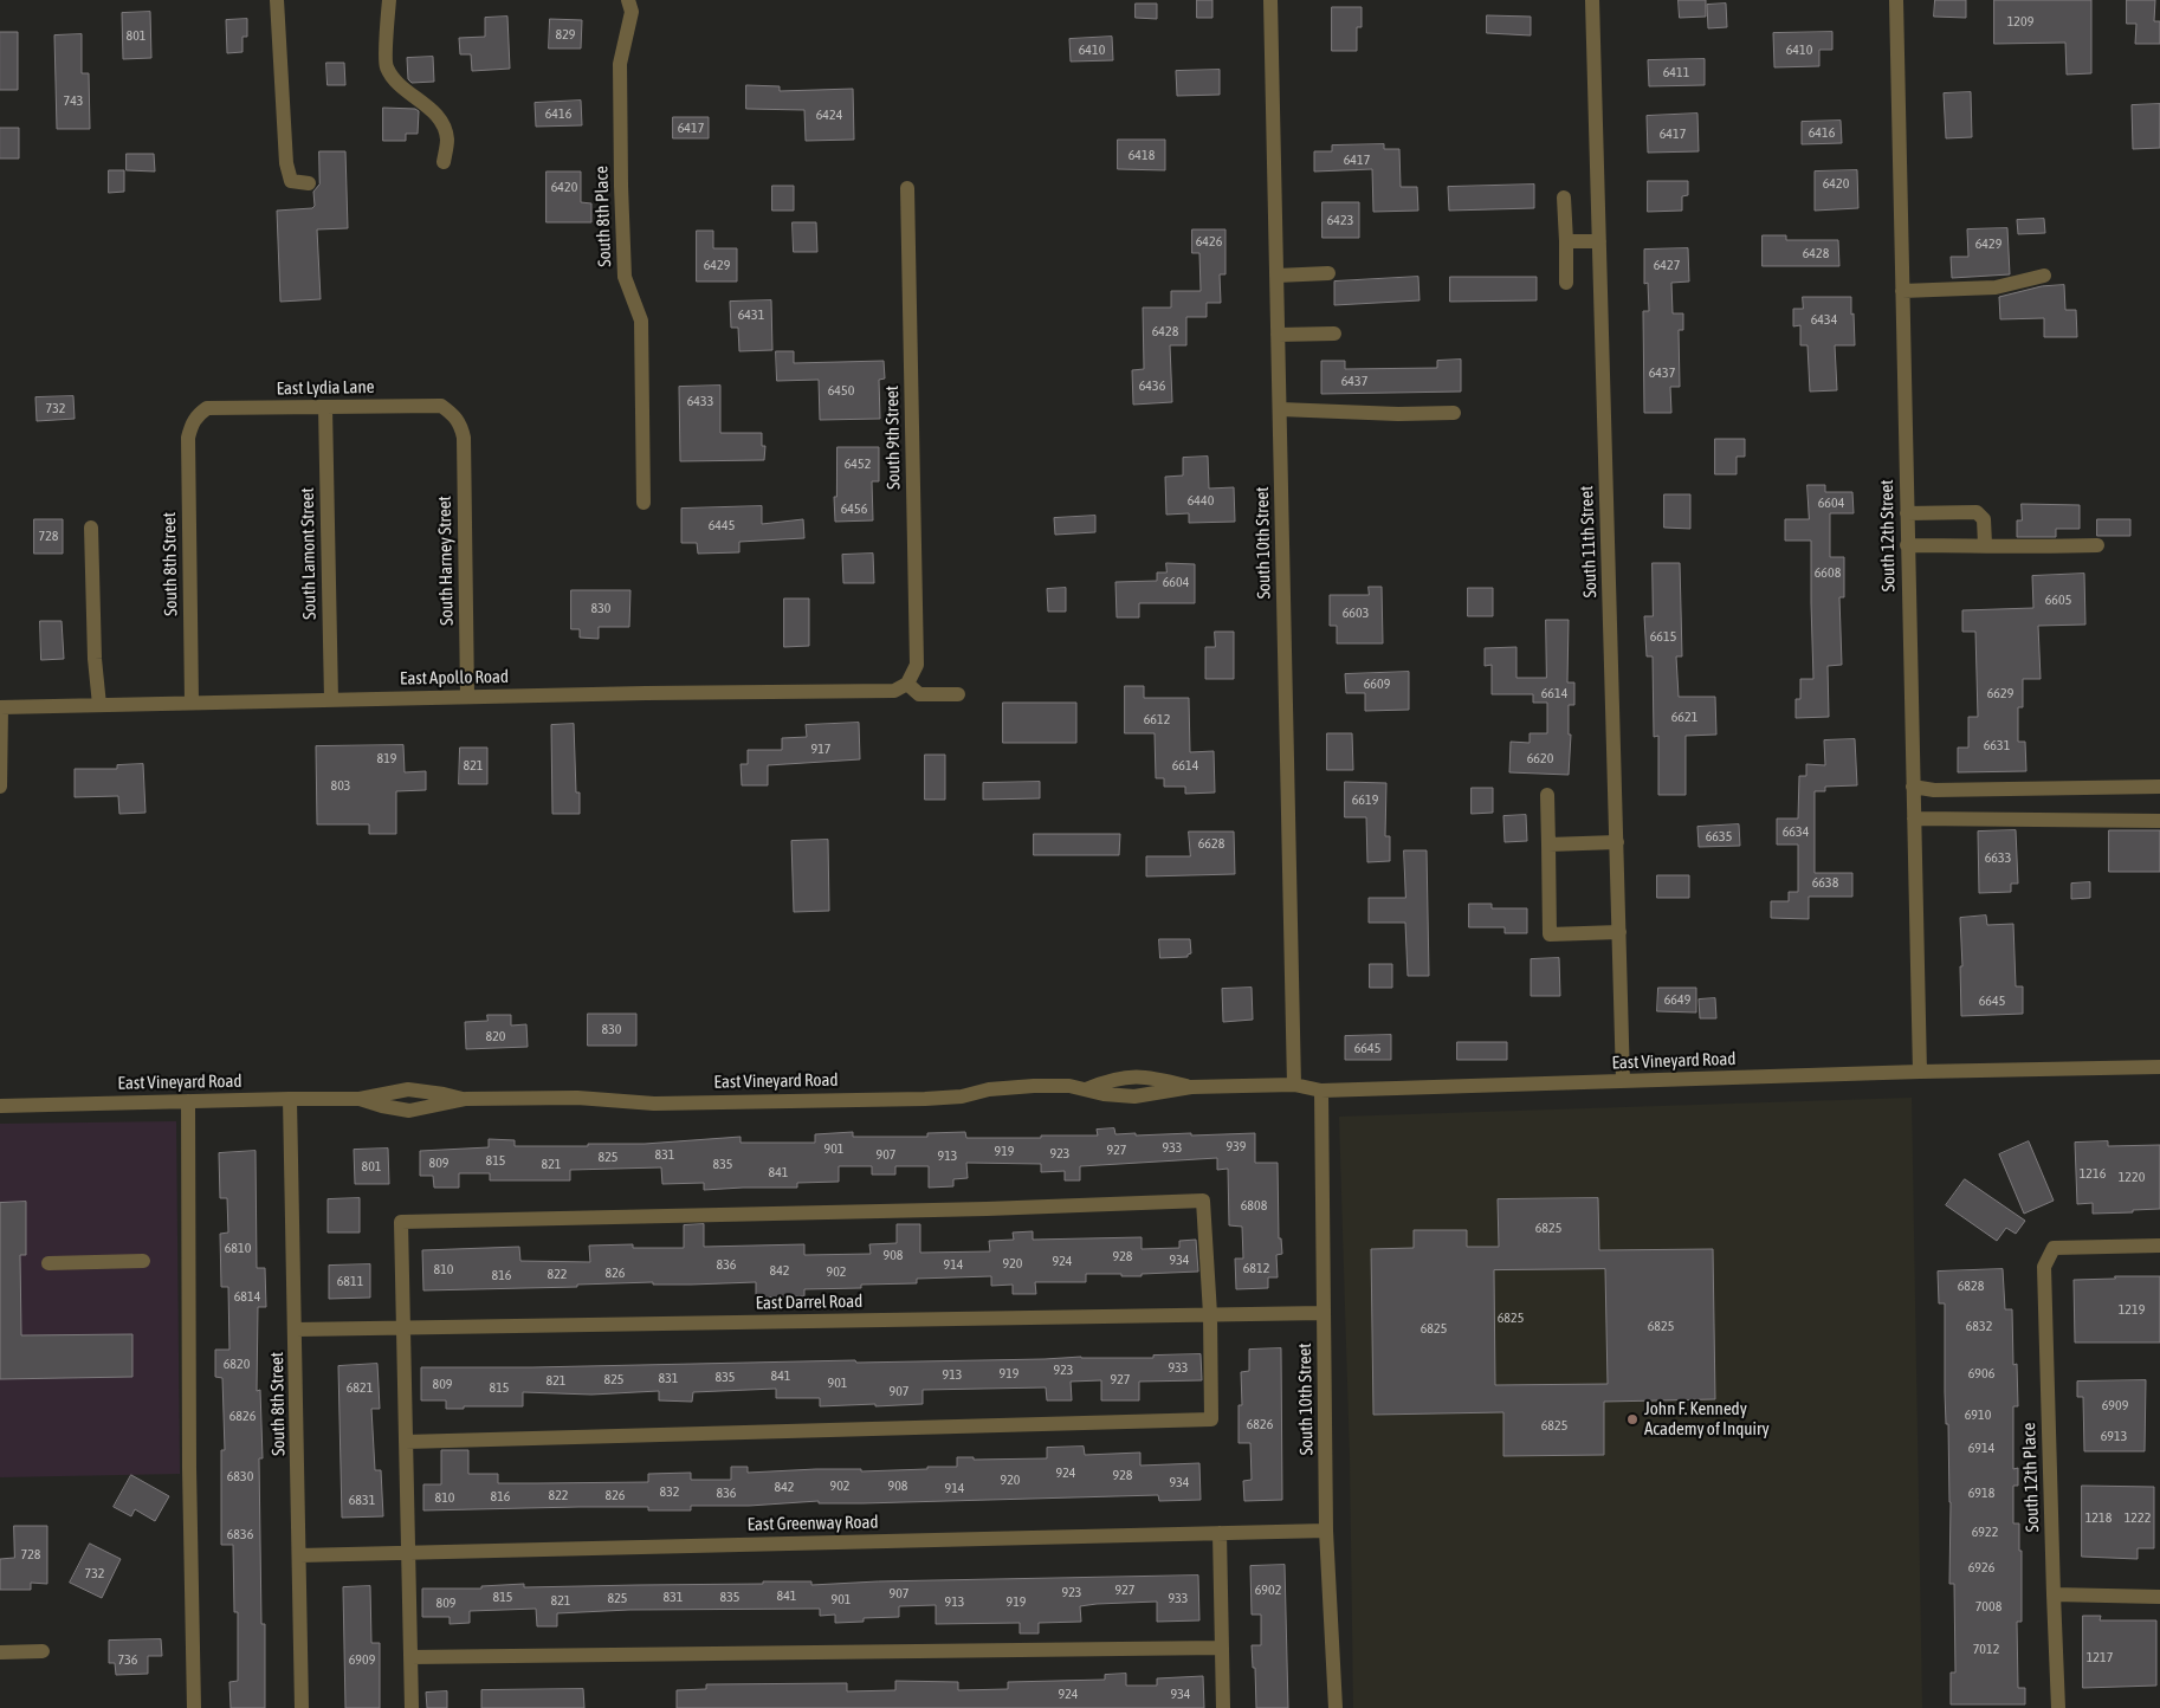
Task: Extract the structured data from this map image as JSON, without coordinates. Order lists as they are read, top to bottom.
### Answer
{
  "streets": {
    "street": [
      "South 8th Place",
      "East Lydia Lane",
      "South 9th Street",
      "South 12th Street",
      "South 11th Street",
      "South 10th Street",
      "South Lamont Street",
      "South Harney Street",
      "South 8th Street",
      "East Apollo Road",
      "East Vineyard Road",
      "East Darrel Road",
      "South 12th Place",
      "East Greenway Road"
    ]
  },
  "crossings": [
    ["East Lydia Lane", "South Lamont Street"],
    ["East Lydia Lane", "South Harney Street"],
    ["East Lydia Lane", "South 8th Street"],
    ["South 9th Street", "East Apollo Road"],
    ["South 12th Street", "East Vineyard Road"],
    ["South 11th Street", "East Vineyard Road"],
    ["South 10th Street", "East Vineyard Road"],
    ["South 10th Street", "East Darrel Road"],
    ["South 10th Street", "East Greenway Road"],
    ["South Lamont Street", "East Apollo Road"],
    ["South Harney Street", "East Apollo Road"],
    ["South 8th Street", "East Apollo Road"],
    ["South 8th Street", "East Vineyard Road"],
    ["South 8th Street", "East Darrel Road"],
    ["South 8th Street", "East Greenway Road"]
  ],
  "places": ["John F. Kennedy Academy of Inquiry"],
  "house_numbers": [
    "1209",
    "829",
    "801",
    "6410",
    "6410",
    "6411",
    "743",
    "6416",
    "6424",
    "6417",
    "6416",
    "6417",
    "6418",
    "6417",
    "6420",
    "6420",
    "6423",
    "6426",
    "6429",
    "6428",
    "6429",
    "6427",
    "6431",
    "6434",
    "6428",
    "6437",
    "6437",
    "6436",
    "6450",
    "6433",
    "732",
    "6452",
    "6440",
    "6604",
    "6456",
    "6445",
    "728",
    "6608",
    "6604",
    "6605",
    "830",
    "6603",
    "6615",
    "6609",
    "6614",
    "6629",
    "6621",
    "6612",
    "6631",
    "917",
    "819",
    "6620",
    "821",
    "6614",
    "803",
    "6619",
    "6634",
    "6635",
    "6628",
    "6633",
    "6638",
    "6649",
    "6645",
    "830",
    "820",
    "6645",
    "939",
    "933",
    "901",
    "927",
    "919",
    "923",
    "831",
    "907",
    "913",
    "825",
    "815",
    "809",
    "821",
    "835",
    "801",
    "841",
    "1216",
    "1220",
    "6808",
    "6825",
    "6810",
    "908",
    "928",
    "934",
    "924",
    "920",
    "836",
    "914",
    "6812",
    "810",
    "842",
    "902",
    "826",
    "822",
    "816",
    "6811",
    "6828",
    "6814",
    "1219",
    "6825",
    "6825",
    "6832",
    "6825",
    "6820",
    "933",
    "923",
    "919",
    "6906",
    "913",
    "841",
    "835",
    "831",
    "825",
    "927",
    "821",
    "901",
    "809",
    "6821",
    "815",
    "907",
    "6909",
    "6910",
    "6826",
    "6826",
    "6825",
    "6913",
    "6914",
    "924",
    "928",
    "6830",
    "920",
    "934",
    "902",
    "908",
    "842",
    "914",
    "832",
    "836",
    "6918",
    "822",
    "826",
    "816",
    "810",
    "6831",
    "1218",
    "1222",
    "6922",
    "6836",
    "728",
    "6926",
    "732",
    "927",
    "6902",
    "923",
    "907",
    "841",
    "815",
    "831",
    "835",
    "825",
    "933",
    "901",
    "821",
    "913",
    "919",
    "809",
    "7008",
    "7012",
    "1217",
    "736",
    "6909",
    "924",
    "934"
  ]
}
